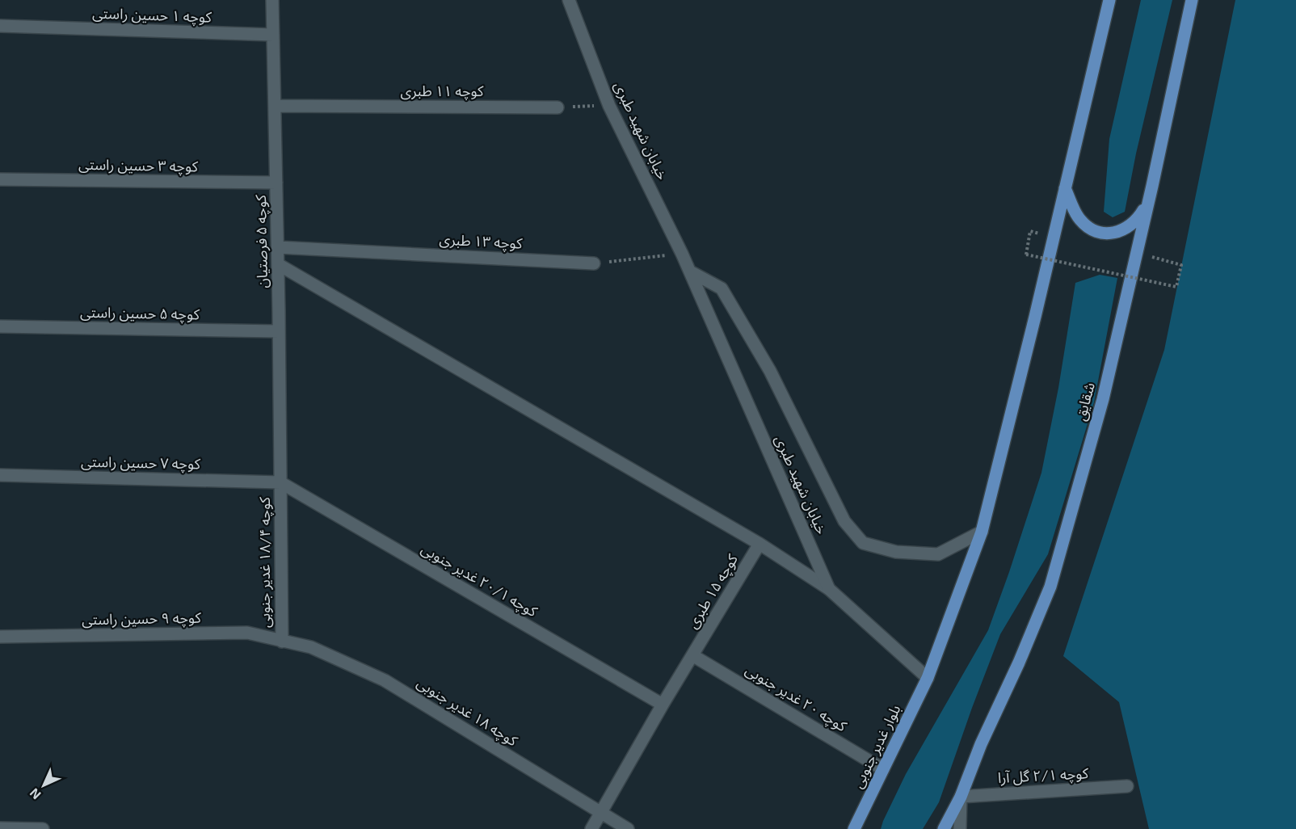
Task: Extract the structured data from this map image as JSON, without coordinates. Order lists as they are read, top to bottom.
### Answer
{
  "streets": {
    "main road": ["شقایق", "بلوار غدیر جنوبی"],
    "street": [
      "کوچه ۱ حسین راستی",
      "کوچه ۱۱ طبری",
      "خیابان شهید طبری",
      "کوچه ۳ حسین راستی",
      "کوچه ۵ فرصتیان",
      "کوچه ۱۳ طبری",
      "کوچه ۵ حسین راستی",
      "کوچه ۷ حسین راستی",
      "کوچه ۱۸/۴ غدیر جنوبی",
      "کوچه ۲۰/۱ غدیر جنوبی",
      "کوچه ۱۵ طبری",
      "کوچه ۹ حسین راستی",
      "کوچه ۲۰ غدیر جنوبی",
      "کوچه ۱۸ غدیر جنوبی",
      "کوچه ۲/۱ گل آرا"
    ]
  },
  "crossings": [
    ["کوچه ۱ حسین راستی", "کوچه ۵ فرصتیان"],
    ["کوچه ۱۱ طبری", "کوچه ۵ فرصتیان"],
    ["خیابان شهید طبری", "بلوار غدیر جنوبی"],
    ["کوچه ۳ حسین راستی", "کوچه ۵ فرصتیان"],
    ["کوچه ۵ فرصتیان", "کوچه ۱۳ طبری"],
    ["کوچه ۵ فرصتیان", "کوچه ۵ حسین راستی"],
    ["کوچه ۵ فرصتیان", "کوچه ۷ حسین راستی"],
    ["کوچه ۵ فرصتیان", "کوچه ۱۸/۴ غدیر جنوبی"],
    ["کوچه ۵ فرصتیان", "کوچه ۲۰/۱ غدیر جنوبی"],
    ["شقایق", "کوچه ۲/۱ گل آرا"],
    ["کوچه ۷ حسین راستی", "کوچه ۱۸/۴ غدیر جنوبی"],
    ["کوچه ۷ حسین راستی", "کوچه ۲۰/۱ غدیر جنوبی"],
    ["کوچه ۱۸/۴ غدیر جنوبی", "کوچه ۲۰/۱ غدیر جنوبی"],
    ["کوچه ۱۸/۴ غدیر جنوبی", "کوچه ۹ حسین راستی"],
    ["کوچه ۱۸/۴ غدیر جنوبی", "کوچه ۱۸ غدیر جنوبی"],
    ["کوچه ۲۰/۱ غدیر جنوبی", "کوچه ۱۵ طبری"],
    ["کوچه ۱۵ طبری", "کوچه ۲۰ غدیر جنوبی"],
    ["کوچه ۱۵ طبری", "کوچه ۱۸ غدیر جنوبی"],
    ["کوچه ۹ حسین راستی", "کوچه ۱۸ غدیر جنوبی"],
    ["کوچه ۲۰ غدیر جنوبی", "بلوار غدیر جنوبی"]
  ],
  "north": "bottom left"
}
